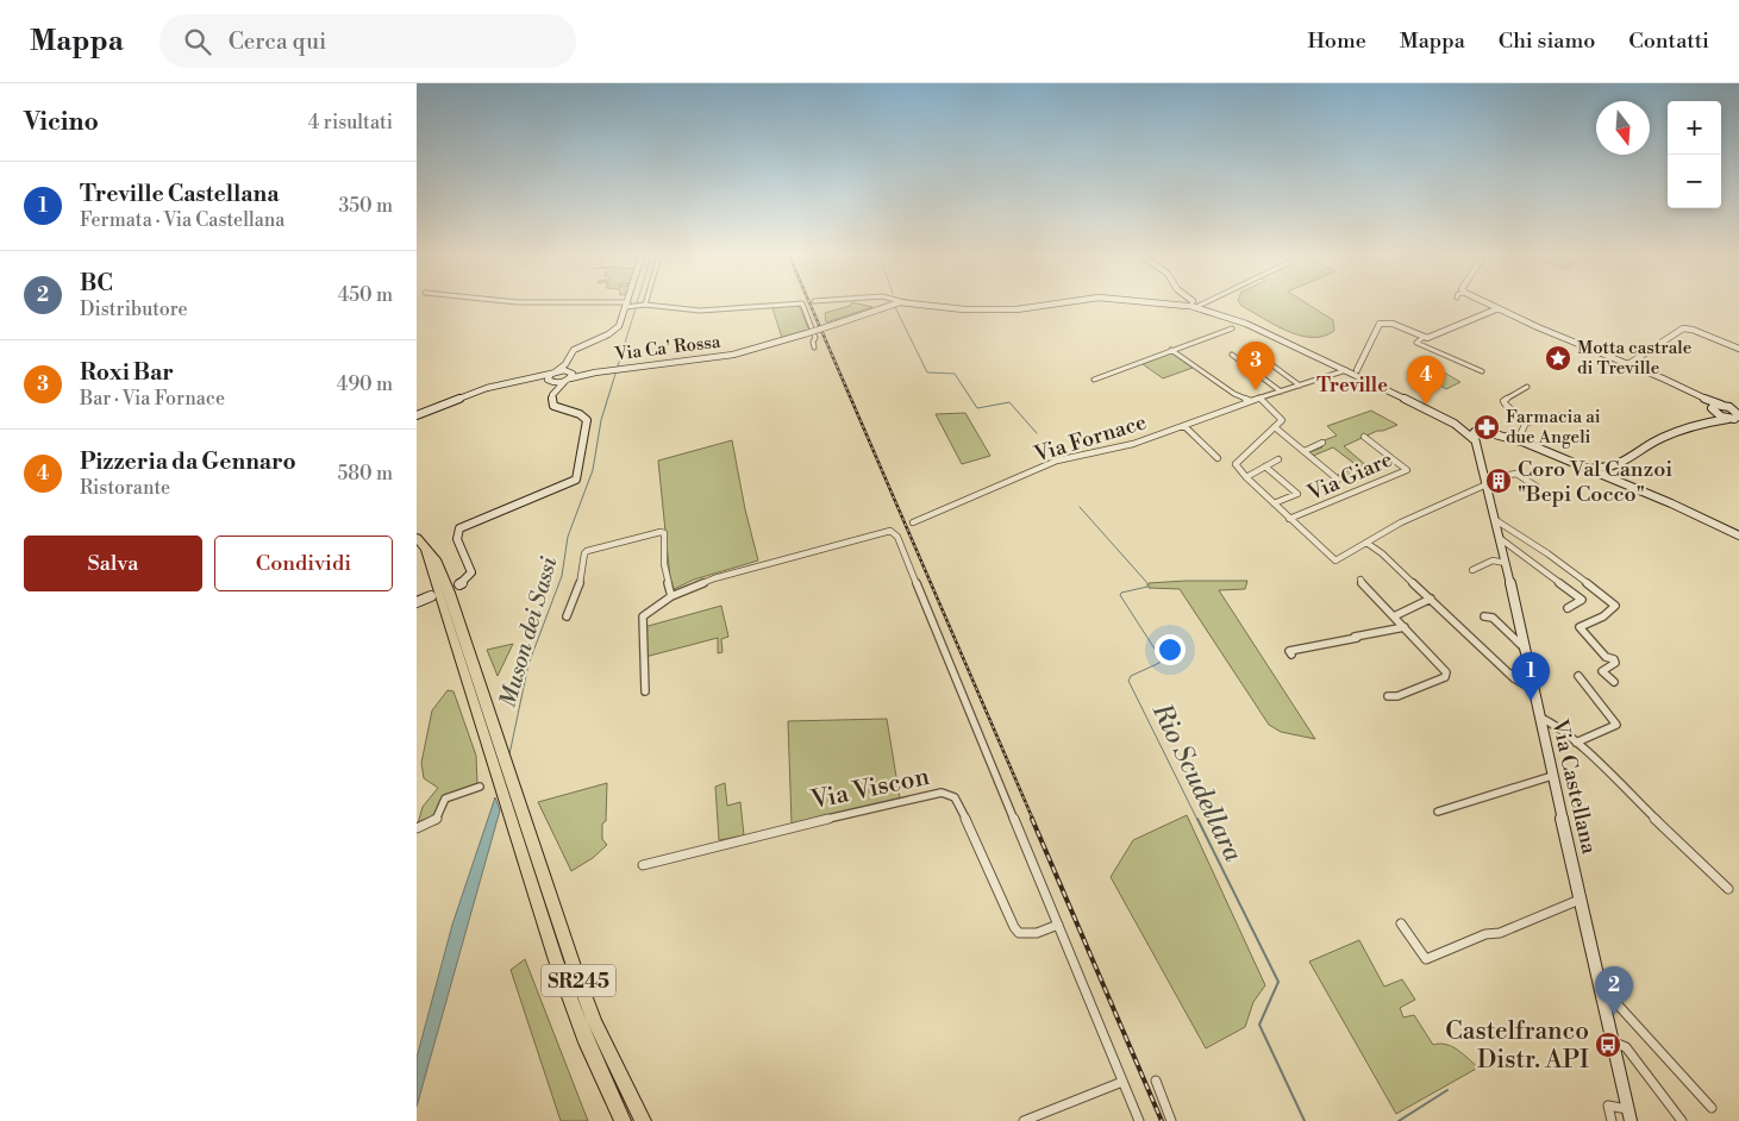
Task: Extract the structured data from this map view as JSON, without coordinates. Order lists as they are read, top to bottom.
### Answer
{
  "streets": {
    "highway": ["SR245"],
    "street": [
      "Via Ca' Rossa",
      "Via Fornace",
      "Via Giare",
      "Via Castellana",
      "Via Viscon"
    ]
  },
  "crossings": [
    ["Via Ca' Rossa", "Via Fornace"],
    ["Via Ca' Rossa", "Via Castellana"]
  ],
  "districts": ["Treville"],
  "water": ["Muson dei Sassi", "Rio Scudellara"],
  "places": {
    "place": ["Motta castrale di Treville"],
    "pharmacy": ["Farmacia ai due Angeli"],
    "building": ["Coro Val Canzoi \"Bepi Cocco\""],
    "bus stop": ["Castelfranco Distr. API"]
  },
  "north": "bottom",
  "page": {
    "header": "Mappa",
    "search": "Cerca qui",
    "nav": [
      "Home",
      "Mappa",
      "Chi siamo",
      "Contatti"
    ],
    "heading": ["Vicino", "4 risultati"],
    "map_buttons": ["+", "−"],
    "list": [
      {
        "mark": "1",
        "name": "Treville Castellana",
        "note": "Fermata · Via Castellana",
        "value": "350 m"
      },
      {
        "mark": "2",
        "name": "BC",
        "note": "Distributore",
        "value": "450 m"
      },
      {
        "mark": "3",
        "name": "Roxi Bar",
        "note": "Bar · Via Fornace",
        "value": "490 m"
      },
      {
        "mark": "4",
        "name": "Pizzeria da Gennaro",
        "note": "Ristorante",
        "value": "580 m"
      }
    ],
    "pins": [
      "3",
      "4",
      "1",
      "2"
    ],
    "buttons": ["Salva", "Condividi"]
  }
}
